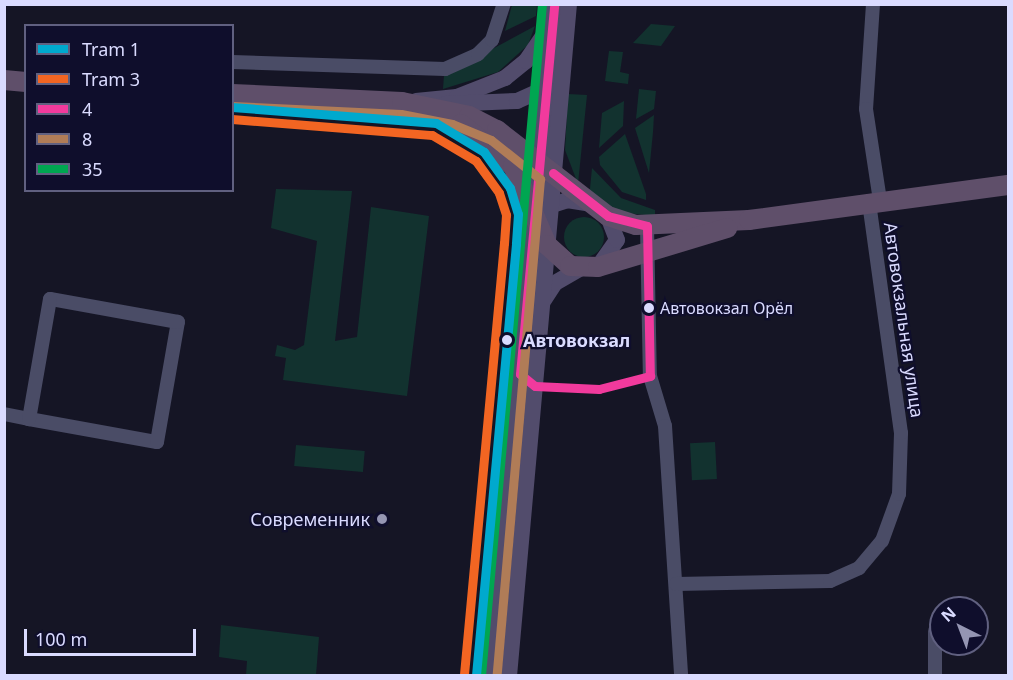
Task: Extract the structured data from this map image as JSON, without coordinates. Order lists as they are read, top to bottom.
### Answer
{
  "streets": {
    "street": ["Автовокзальная улица"]
  },
  "places": ["Автовокзал Орёл", "Автовокзал", "Современник"],
  "lines": [
    "transit line 4",
    "transit line 35",
    "transit line 8",
    "tram line 1",
    "tram line 3"
  ],
  "legend": [
    "Tram 1",
    "Tram 3",
    "4",
    "8",
    "35"
  ],
  "scale_bar": "100 m",
  "north": "top left"
}
